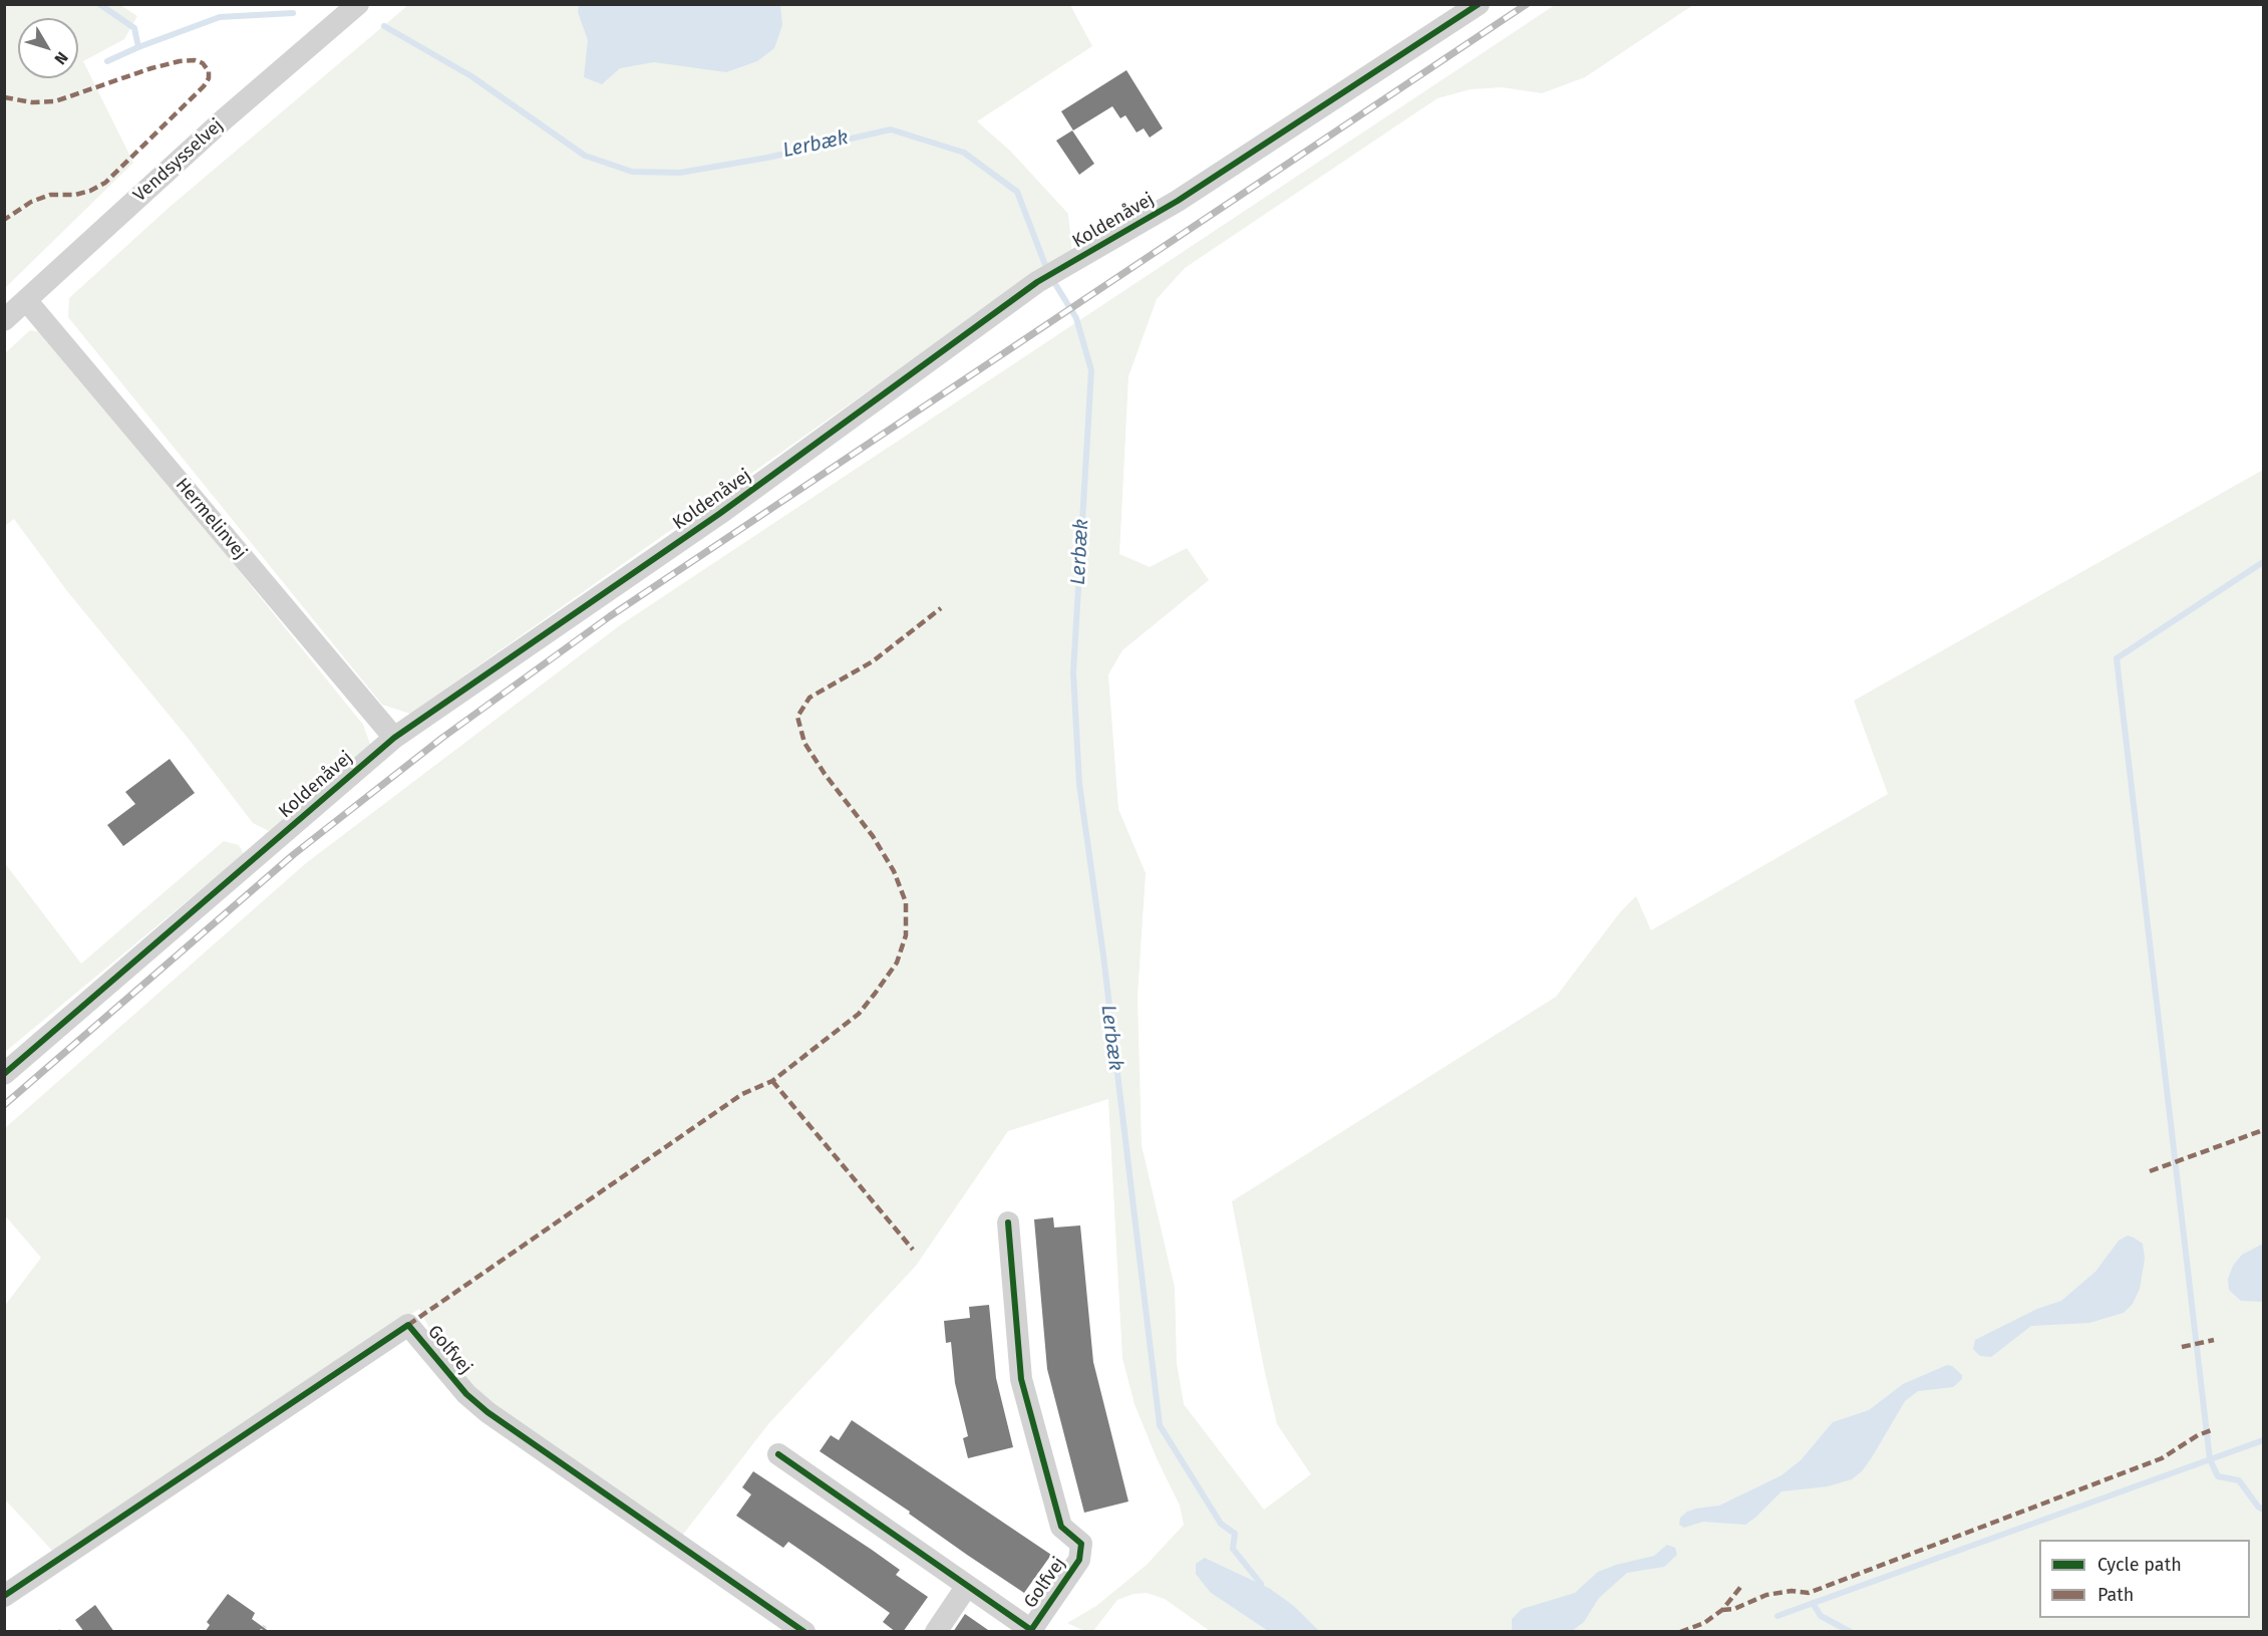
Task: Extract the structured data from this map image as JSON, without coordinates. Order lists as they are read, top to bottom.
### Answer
{
  "streets": {
    "street": [
      "Vendsysselvej",
      "Koldenåvej",
      "Hermelinvej",
      "Golfvej"
    ]
  },
  "crossings": [
    ["Vendsysselvej", "Hermelinvej"],
    ["Koldenåvej", "Hermelinvej"]
  ],
  "water": ["Lerbæk"],
  "legend": ["Cycle path", "Path"],
  "north": "bottom right"
}
